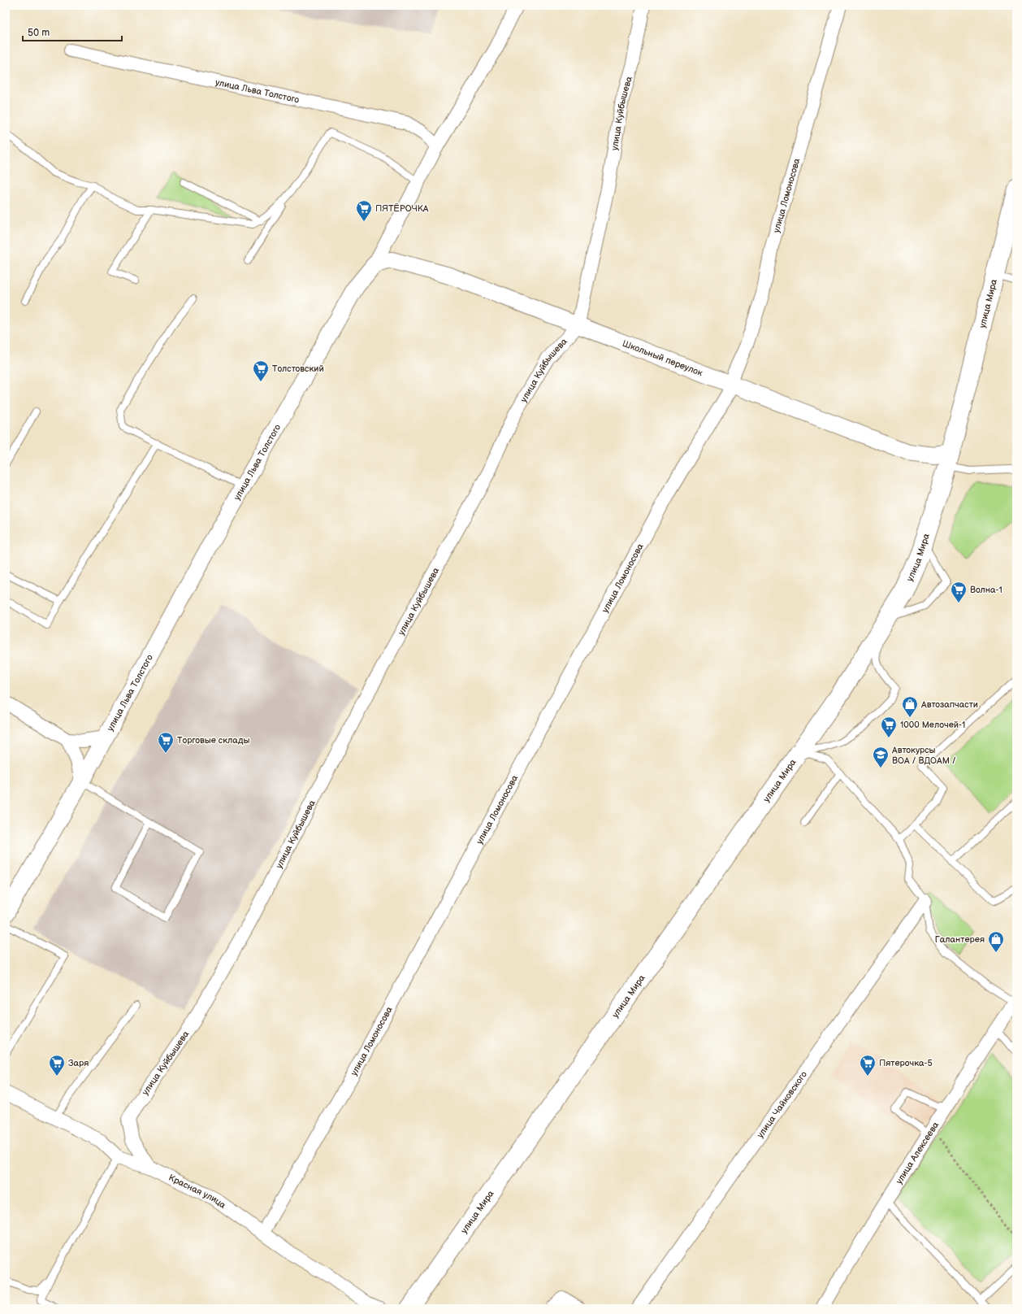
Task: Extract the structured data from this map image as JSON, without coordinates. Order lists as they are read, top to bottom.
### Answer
{
  "streets": {
    "main road": ["улица Мира"],
    "street": [
      "улица Льва Толстого",
      "улица Куйбышева",
      "улица Ломоносова",
      "Школьный переулок",
      "улица Чайковского",
      "улица Алексеева",
      "Красная улица"
    ]
  },
  "crossings": [
    ["улица Льва Толстого", "Школьный переулок"],
    ["улица Куйбышева", "Школьный переулок"],
    ["улица Куйбышева", "Красная улица"],
    ["улица Ломоносова", "Школьный переулок"],
    ["улица Ломоносова", "Красная улица"],
    ["улица Мира", "Школьный переулок"]
  ],
  "places": {
    "supermarket": [
      "ПЯТЁРОЧКА",
      "Толстовский",
      "Волна-1",
      "1000 Мелочей-1",
      "Торговые склады",
      "Заря",
      "Пятерочка-5"
    ],
    "shop": ["Автозапчасти", "Галантерея"],
    "school or university": ["Автокурсы ВОА / ВДОАМ /"]
  },
  "scale_bar": "50 m"
}
